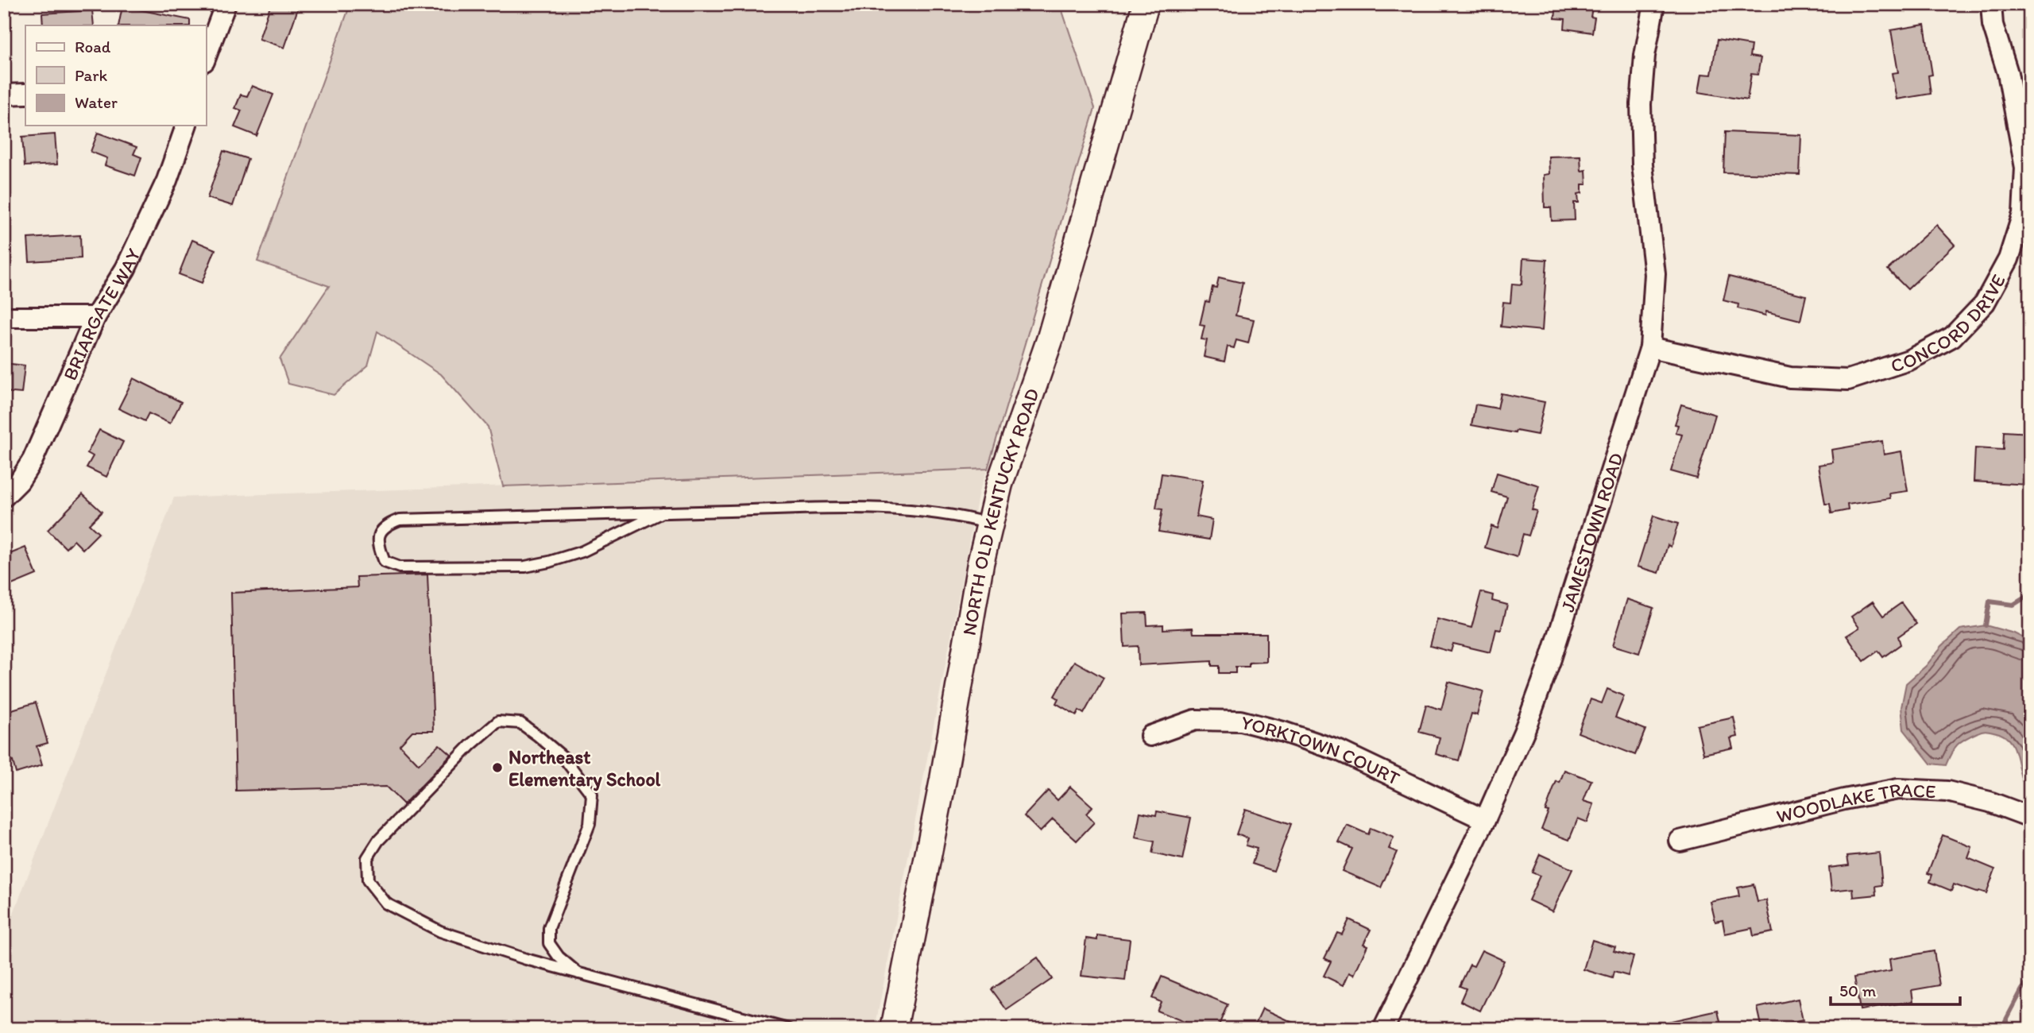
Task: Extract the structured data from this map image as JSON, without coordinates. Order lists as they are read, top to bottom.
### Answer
{
  "streets": {
    "street": [
      "BRIARGATE WAY",
      "CONCORD DRIVE",
      "NORTH OLD KENTUCKY ROAD",
      "JAMESTOWN ROAD",
      "YORKTOWN COURT",
      "WOODLAKE TRACE"
    ]
  },
  "crossings": [
    ["CONCORD DRIVE", "JAMESTOWN ROAD"],
    ["JAMESTOWN ROAD", "YORKTOWN COURT"]
  ],
  "places": ["Northeast Elementary School"],
  "legend": ["Road", "Park", "Water"],
  "scale_bar": "50 m"
}
